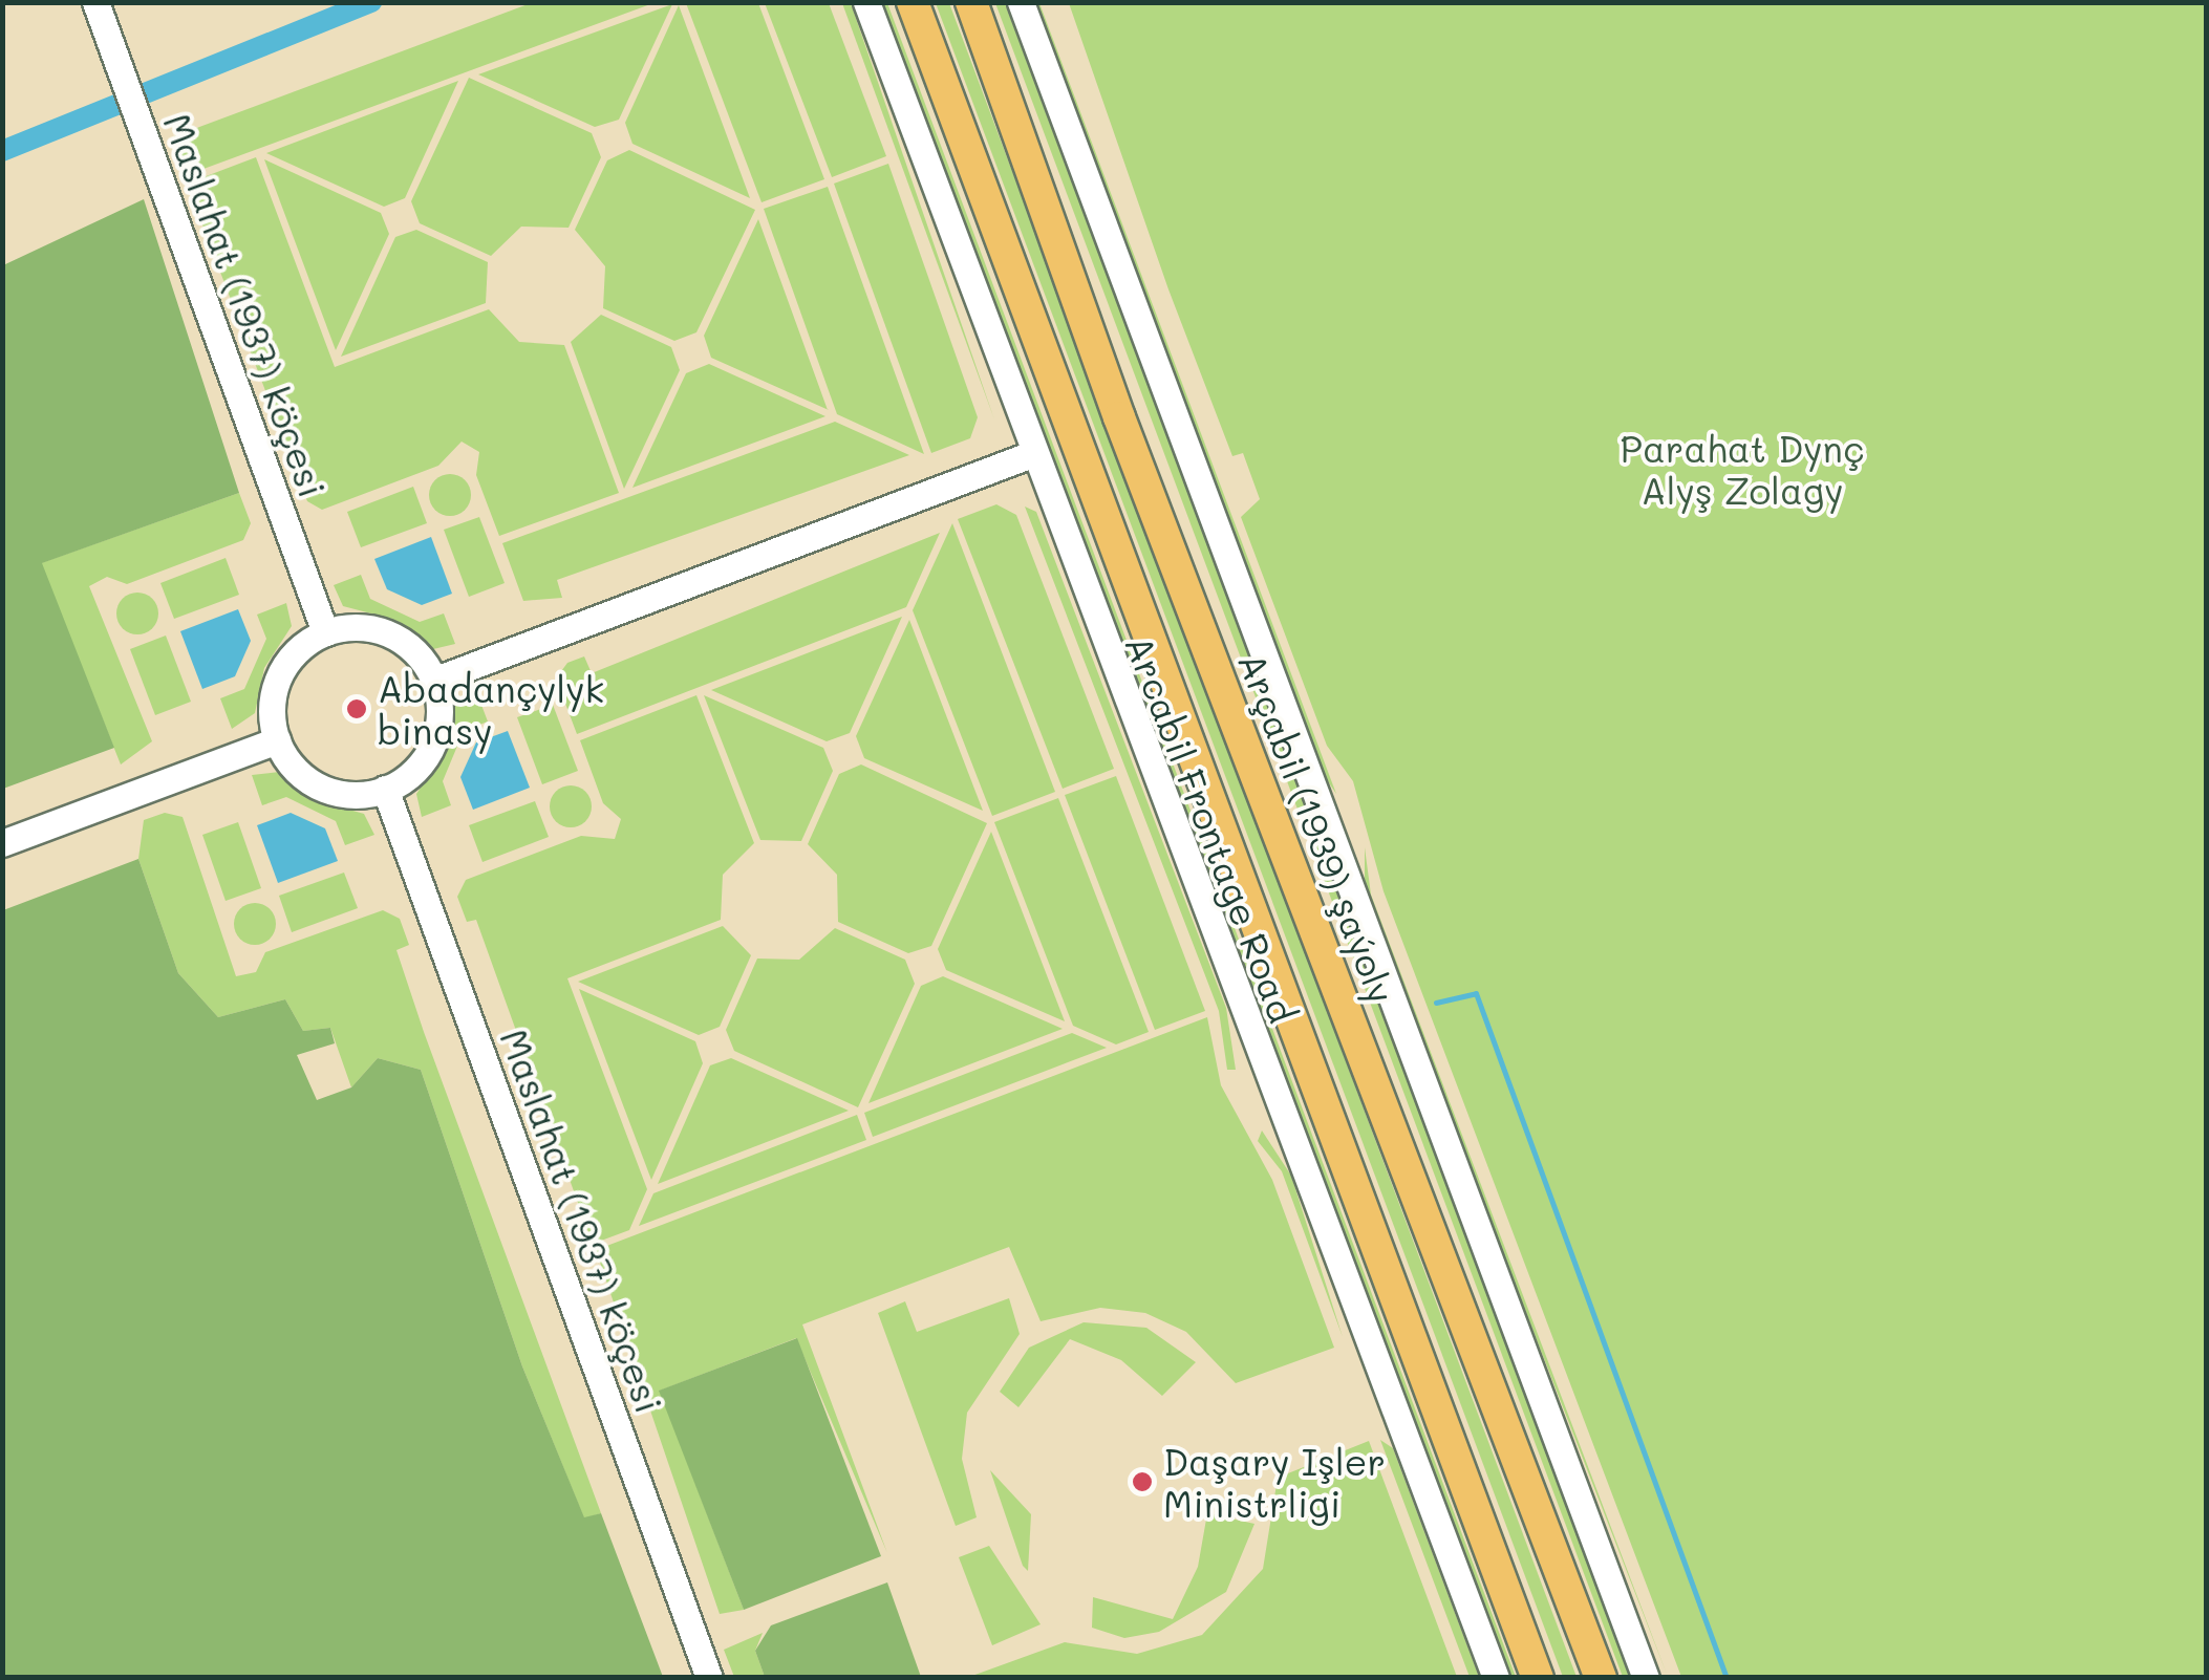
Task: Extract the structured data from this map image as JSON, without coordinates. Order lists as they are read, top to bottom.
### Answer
{
  "streets": {
    "main road": ["Arçabil (1939) şaýoly"],
    "street": ["Maslahat (1937) köçesi", "Arcabil Frontage Road"]
  },
  "parks": ["Parahat Dynç Alyş Zolagy"],
  "places": ["Abadançylyk binasy", "Daşary Işler Ministrligi"]
}
